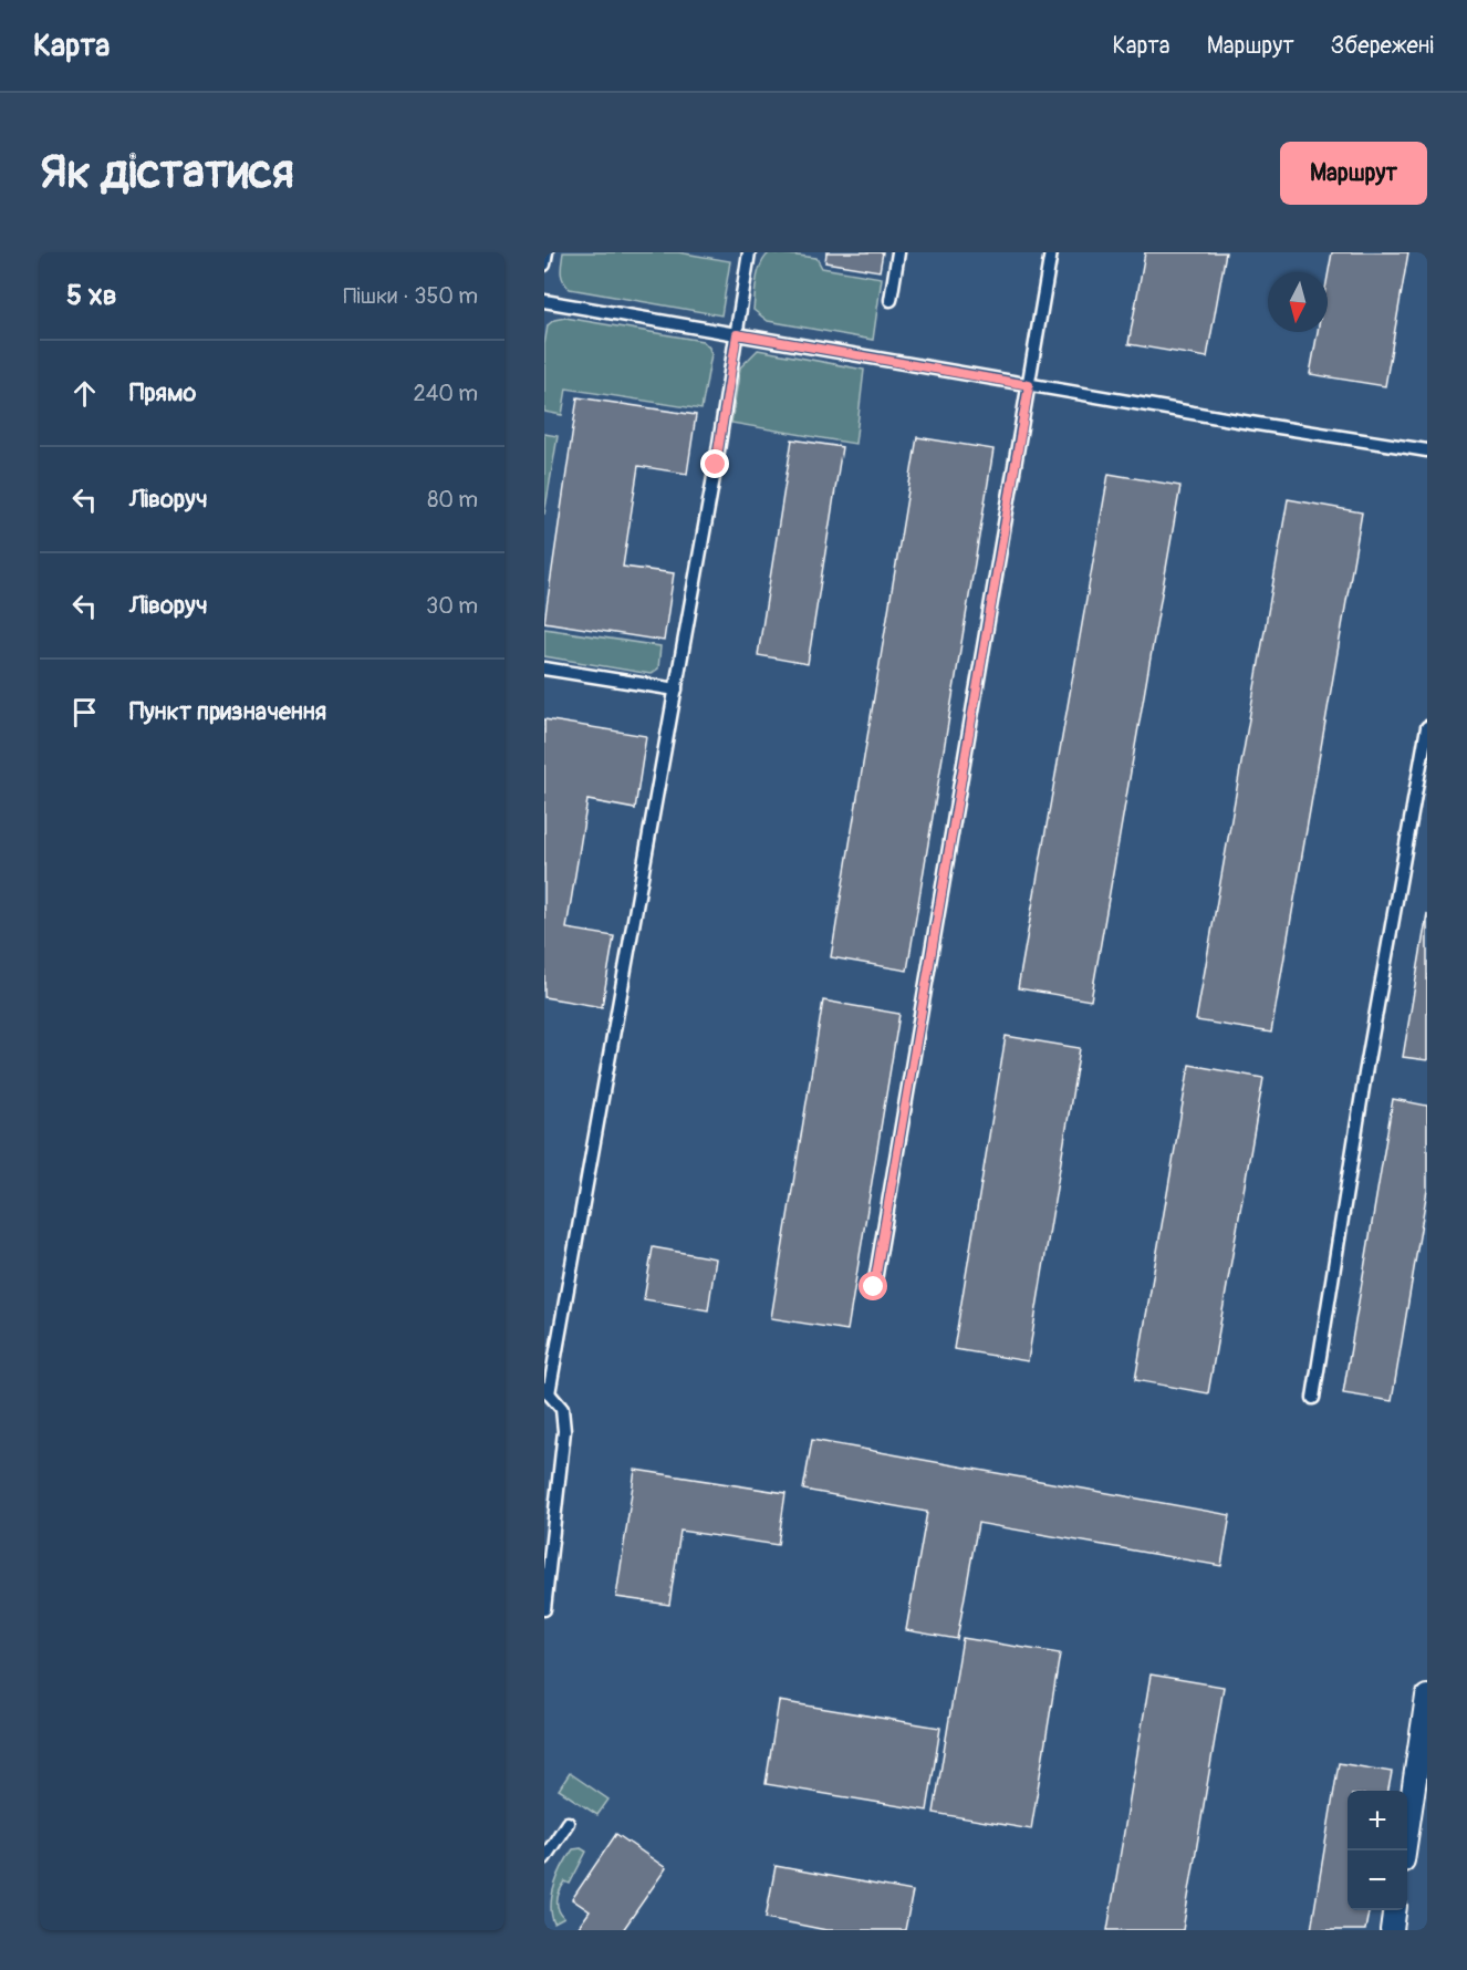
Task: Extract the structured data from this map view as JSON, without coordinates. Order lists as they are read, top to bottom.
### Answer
{
  "north": "bottom",
  "page": {
    "header": "Карта",
    "nav": ["Карта", "Маршрут", "Збережені"],
    "buttons": "Маршрут",
    "title": "Як дістатися",
    "heading": ["5 хв", "Пішки · 350 m"],
    "list": [
      ["Прямо", "240 m"],
      ["Ліворуч", "80 m"],
      ["Ліворуч", "30 m"],
      "Пункт призначення"
    ],
    "map_buttons": ["+", "−"]
  }
}
